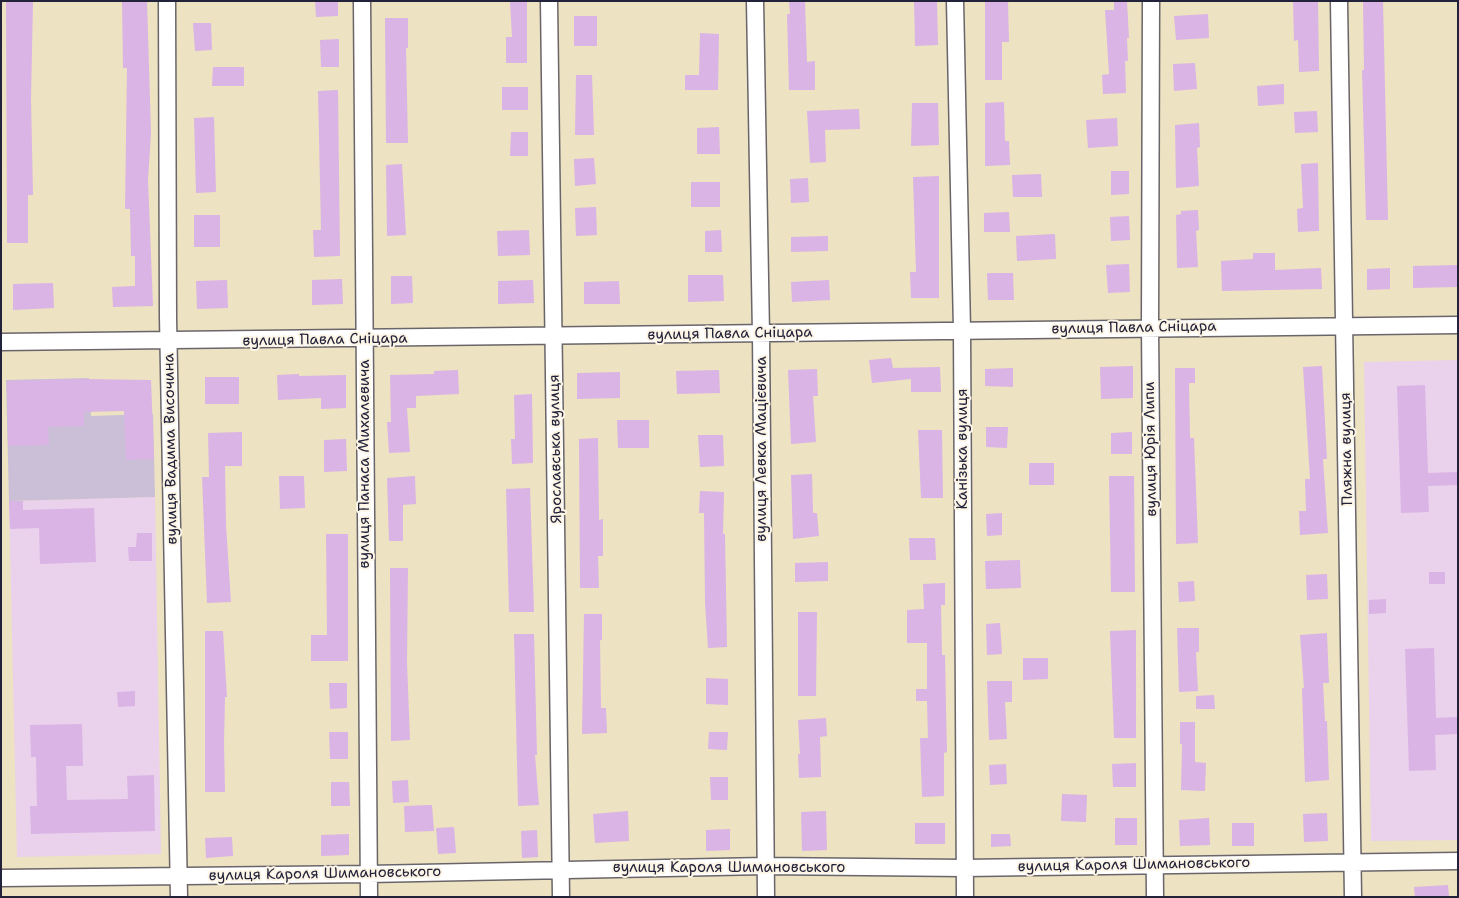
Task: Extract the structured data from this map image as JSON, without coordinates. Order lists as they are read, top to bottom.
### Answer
{
  "streets": {
    "street": [
      "вулиця Павла Сніцара",
      "вулиця Вадима Височина",
      "Ярославська вулиця",
      "вулиця Левка Мацієвича",
      "Канізька вулиця",
      "вулиця Юрія Липи",
      "Пляжна вулиця",
      "вулиця Панаса Михалевича",
      "вулиця Кароля Шимановського"
    ]
  },
  "crossings": [
    ["вулиця Павла Сніцара", "вулиця Вадима Височина"],
    ["вулиця Павла Сніцара", "Ярославська вулиця"],
    ["вулиця Павла Сніцара", "вулиця Левка Мацієвича"],
    ["вулиця Павла Сніцара", "Канізька вулиця"],
    ["вулиця Павла Сніцара", "вулиця Юрія Липи"],
    ["вулиця Павла Сніцара", "Пляжна вулиця"],
    ["вулиця Павла Сніцара", "вулиця Панаса Михалевича"],
    ["вулиця Вадима Височина", "вулиця Кароля Шимановського"],
    ["Ярославська вулиця", "вулиця Кароля Шимановського"],
    ["вулиця Левка Мацієвича", "вулиця Кароля Шимановського"],
    ["Канізька вулиця", "вулиця Кароля Шимановського"],
    ["вулиця Юрія Липи", "вулиця Кароля Шимановського"],
    ["Пляжна вулиця", "вулиця Кароля Шимановського"],
    ["вулиця Панаса Михалевича", "вулиця Кароля Шимановського"]
  ]
}
